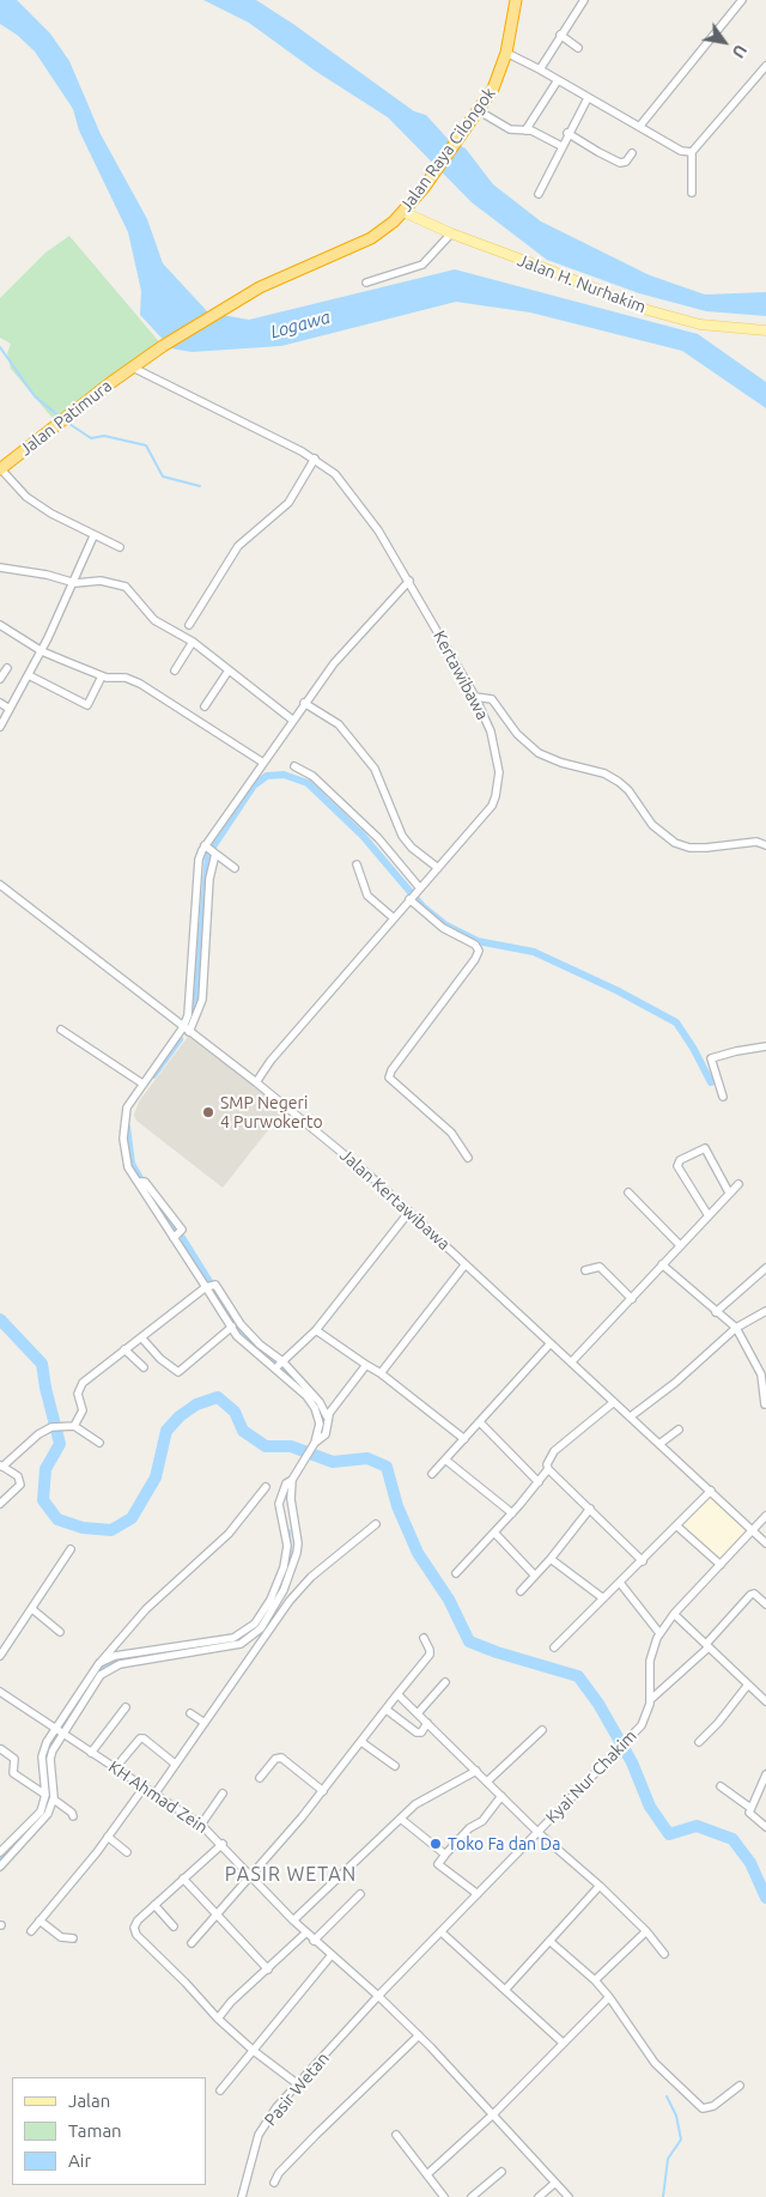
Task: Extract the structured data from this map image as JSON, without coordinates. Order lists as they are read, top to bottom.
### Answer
{
  "streets": {
    "highway": ["Jalan Raya Cilongok", "Jalan Patimura"],
    "main road": ["Jalan H. Nurhakim"],
    "street": [
      "Kertawibawa",
      "Jalan Kertawibawa",
      "Kyai Nur Chakim",
      "KH Ahmad Zein",
      "Pasir Wetan"
    ]
  },
  "crossings": [
    ["Jalan Raya Cilongok", "Jalan H. Nurhakim"],
    ["Jalan Raya Cilongok", "Jalan Patimura"],
    ["Jalan Patimura", "Kertawibawa"],
    ["Kertawibawa", "Jalan Kertawibawa"],
    ["Jalan Kertawibawa", "Kyai Nur Chakim"],
    ["Kyai Nur Chakim", "KH Ahmad Zein"],
    ["Kyai Nur Chakim", "Pasir Wetan"],
    ["KH Ahmad Zein", "Pasir Wetan"]
  ],
  "districts": ["PASIR WETAN"],
  "water": ["Logawa"],
  "places": ["SMP Negeri 4 Purwokerto", "Toko Fa dan Da"],
  "legend": ["Jalan", "Taman", "Air"],
  "north": "bottom right"
}
